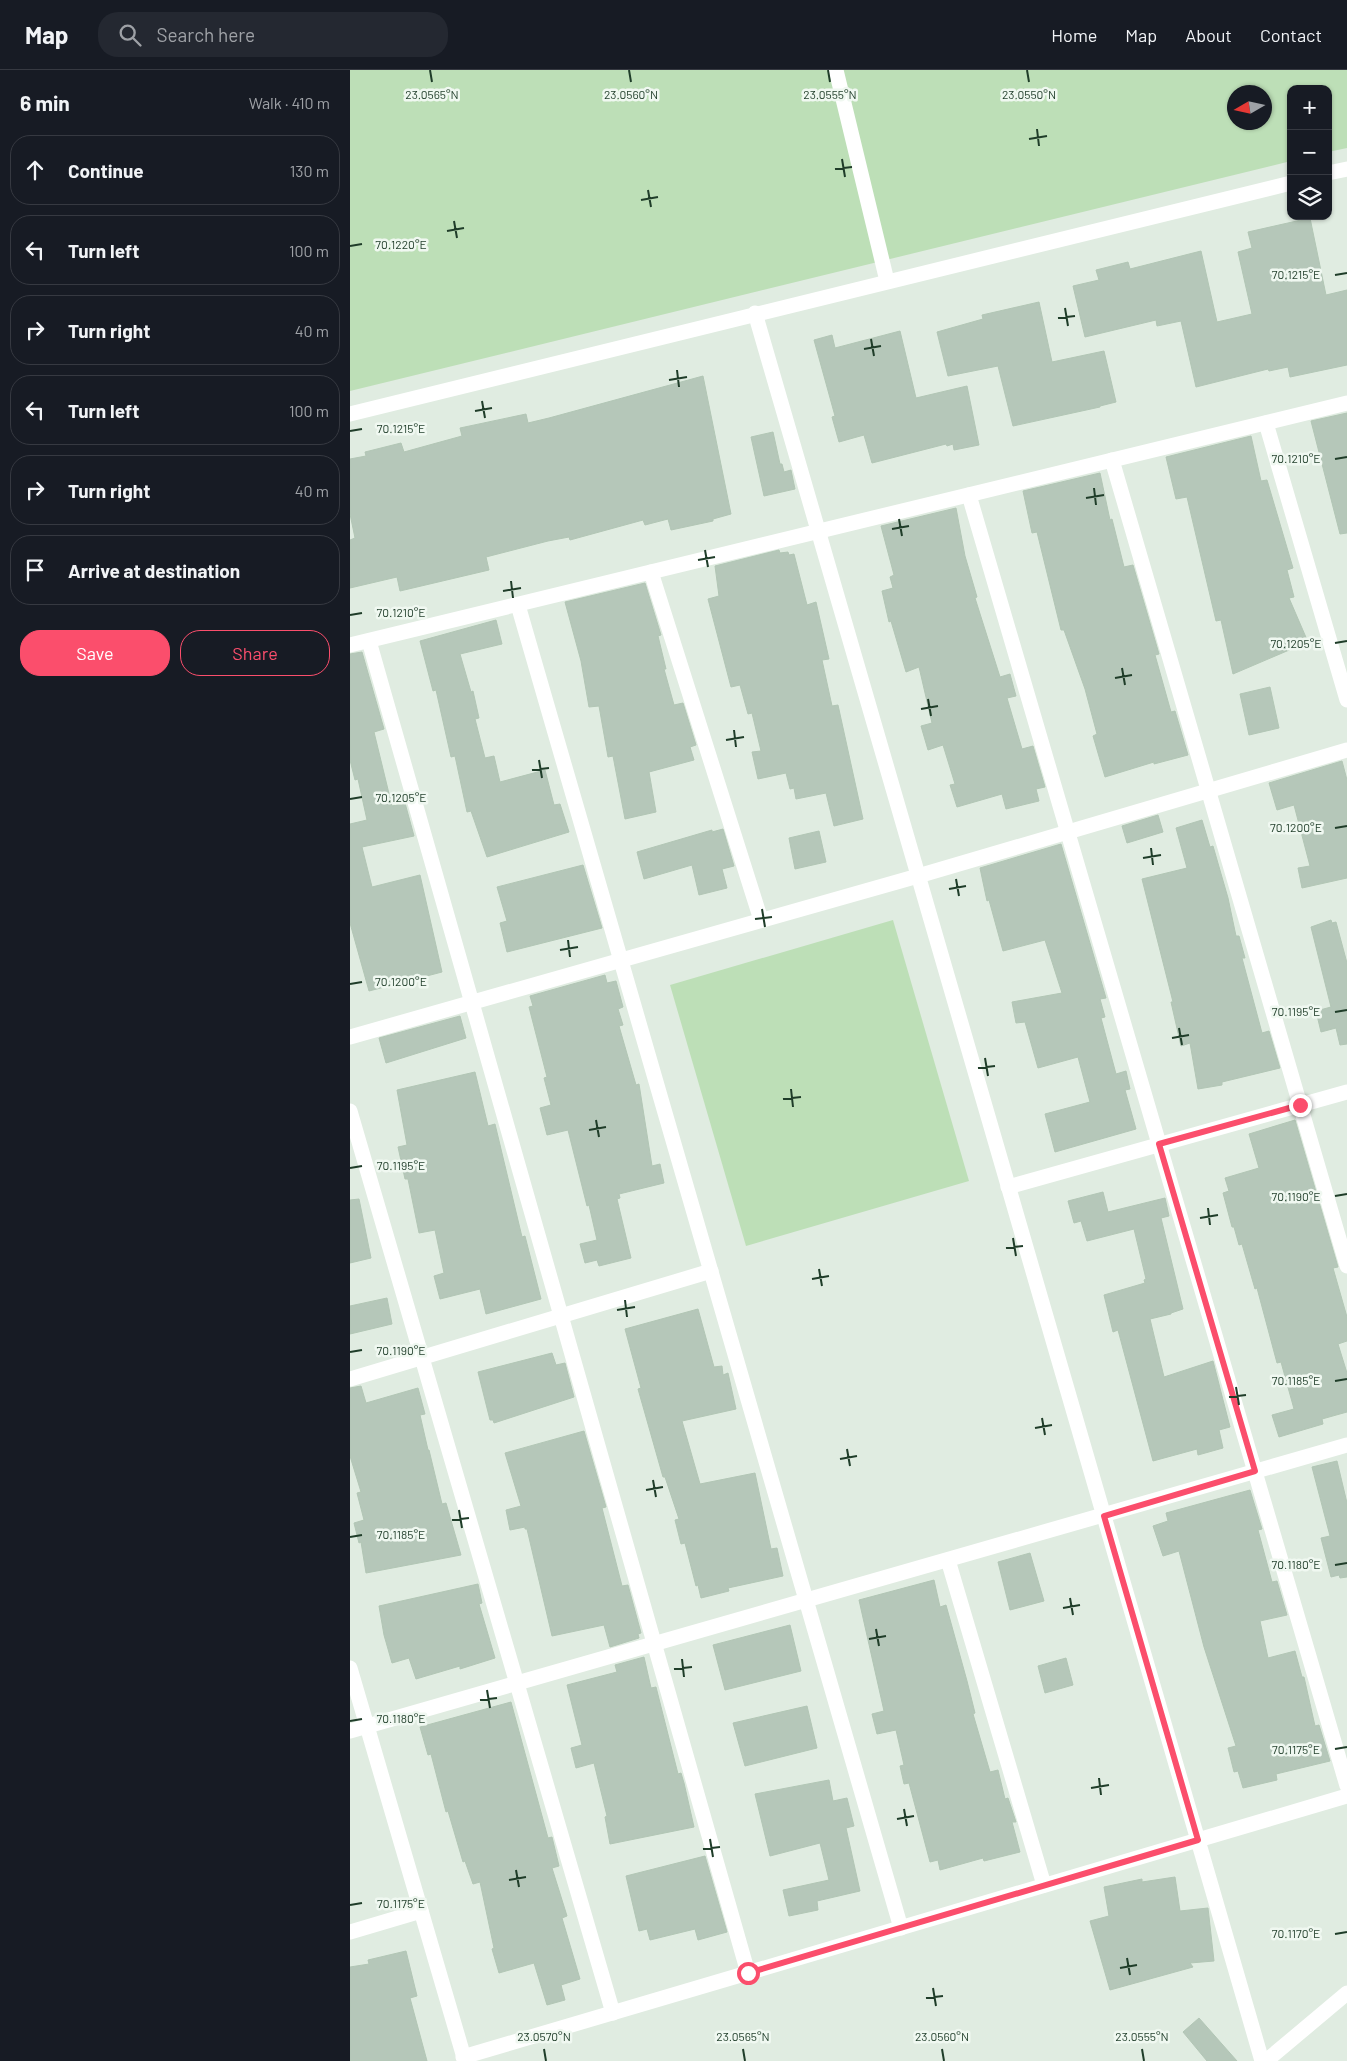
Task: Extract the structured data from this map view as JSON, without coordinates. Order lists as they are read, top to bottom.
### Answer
{
  "north": "left",
  "page": {
    "header": "Map",
    "search": "Search here",
    "nav": [
      "Home",
      "Map",
      "About",
      "Contact"
    ],
    "heading": ["6 min", "Walk · 410 m"],
    "map_buttons": ["+", "−"],
    "list": [
      ["Continue", "130 m"],
      ["Turn left", "100 m"],
      ["Turn right", "40 m"],
      ["Turn left", "100 m"],
      ["Turn right", "40 m"],
      "Arrive at destination"
    ],
    "buttons": ["Save", "Share"]
  },
  "coordinates": [
    "23.0565°N",
    "23.0560°N",
    "23.0555°N",
    "23.0550°N",
    "70.1220°E",
    "70.1215°E",
    "70.1210°E",
    "70.1205°E",
    "70.1200°E",
    "70.1195°E",
    "70.1190°E",
    "70.1185°E",
    "70.1180°E",
    "70.1175°E",
    "70.1170°E",
    "23.0570°N"
  ]
}
